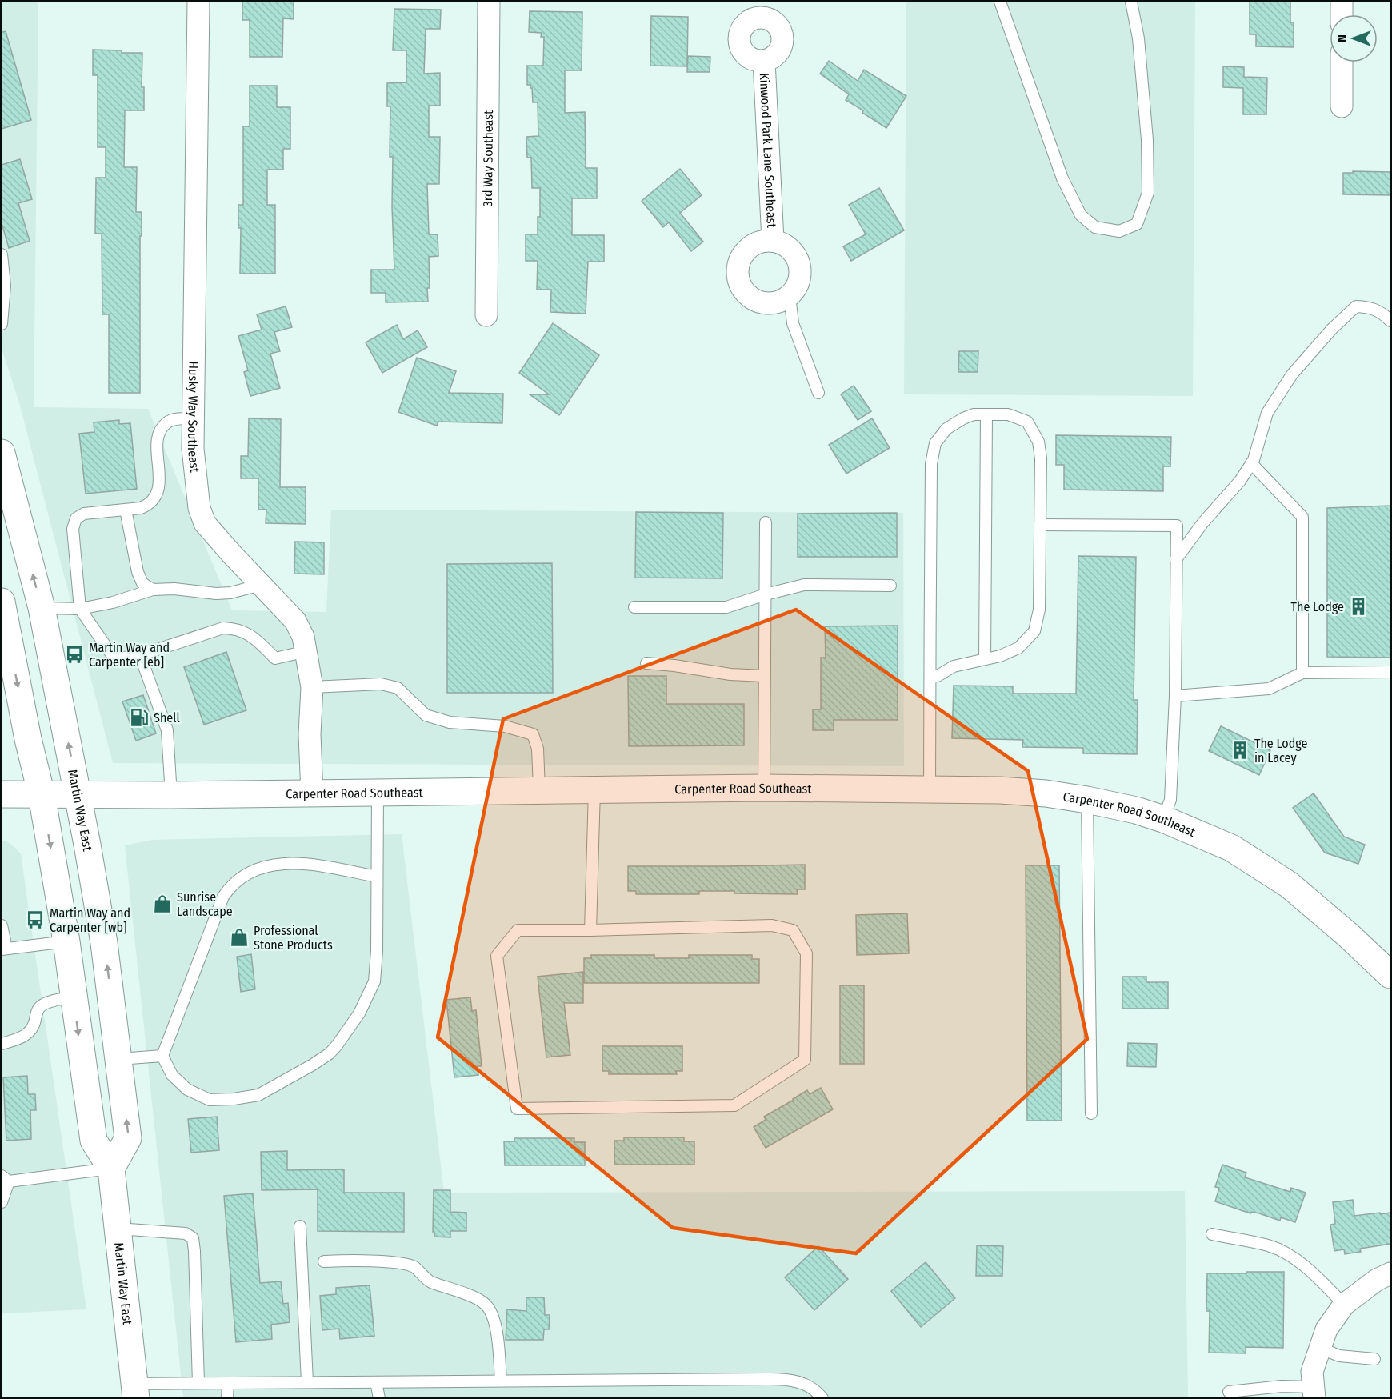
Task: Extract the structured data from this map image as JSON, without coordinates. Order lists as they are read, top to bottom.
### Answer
{
  "streets": {
    "main road": ["Carpenter Road Southeast", "Martin Way East"],
    "street": ["Kinwood Park Lane Southeast", "3rd Way Southeast", "Husky Way Southeast"]
  },
  "crossings": [
    ["Husky Way Southeast", "Carpenter Road Southeast"],
    ["Carpenter Road Southeast", "Martin Way East"]
  ],
  "places": {
    "building": ["The Lodge", "The Lodge in Lacey"],
    "bus stop": ["Martin Way and Carpenter [eb]", "Martin Way and Carpenter [wb]"],
    "fuel station": ["Shell"],
    "shop": ["Sunrise Landscape", "Professional Stone Products"]
  },
  "north": "left"
}
